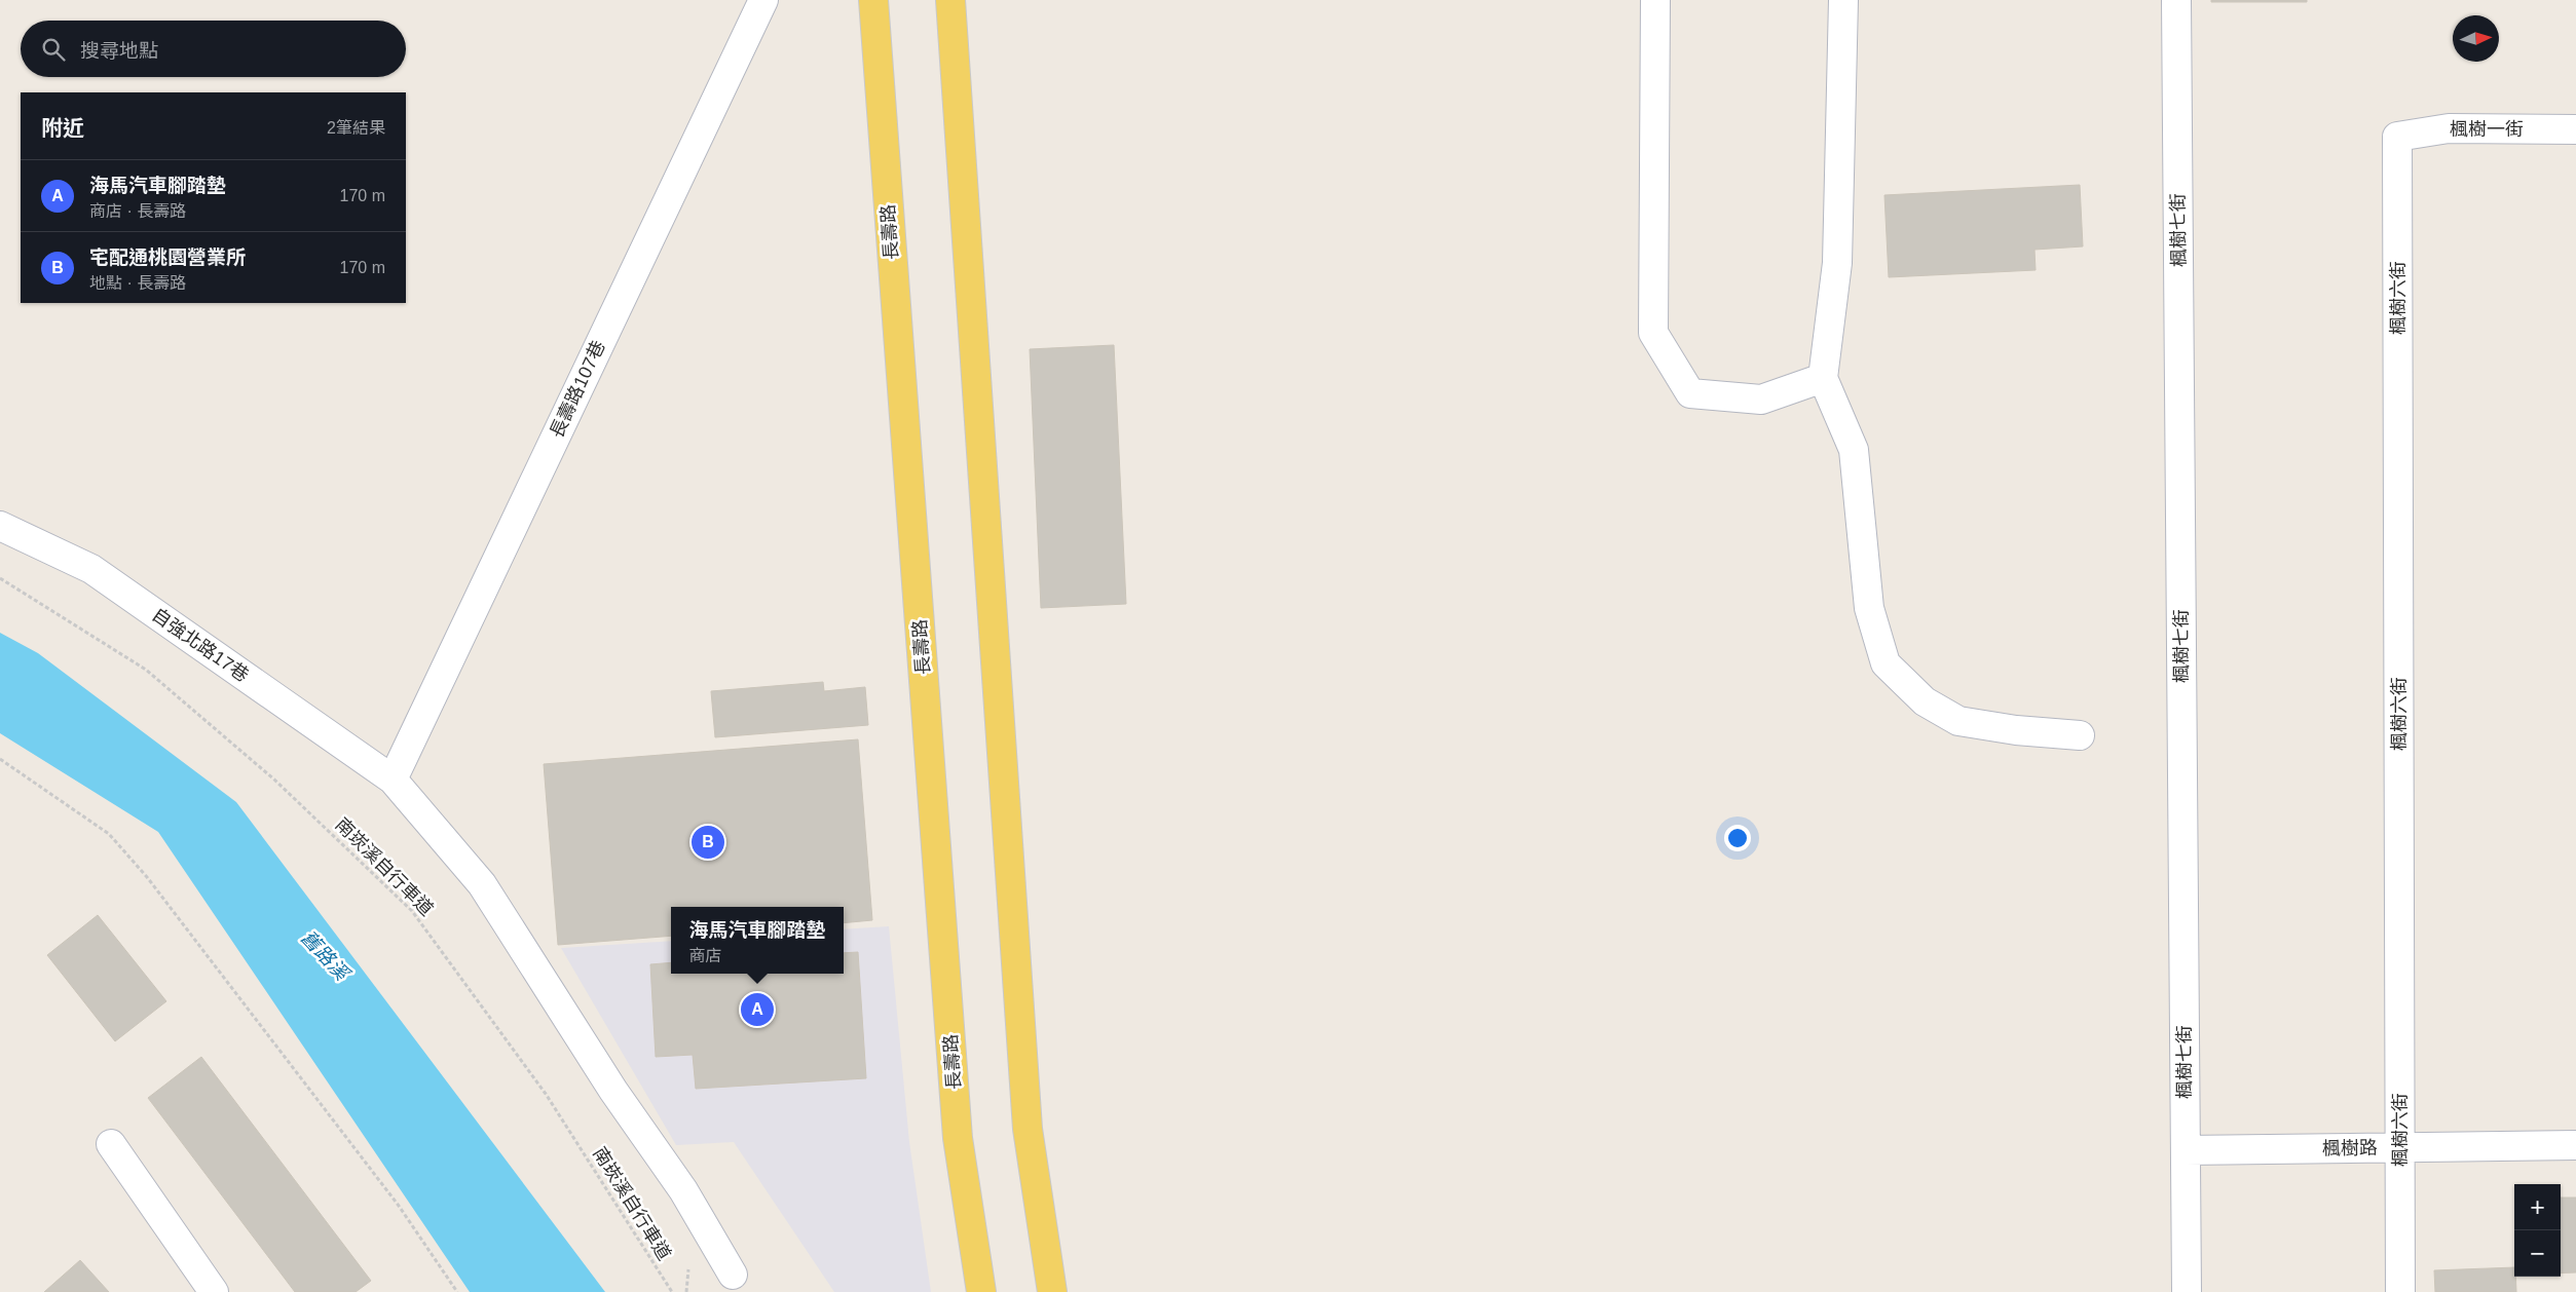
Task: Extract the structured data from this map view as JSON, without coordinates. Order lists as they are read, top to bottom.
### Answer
{
  "streets": {
    "main road": ["長壽路"],
    "street": [
      "楓樹一街",
      "楓樹七街",
      "楓樹六街",
      "長壽路107巷",
      "自強北路17巷",
      "楓樹路"
    ],
    "path": ["南崁溪自行車道"]
  },
  "crossings": [
    ["楓樹一街", "楓樹六街"],
    ["楓樹七街", "楓樹路"],
    ["楓樹六街", "楓樹路"],
    ["長壽路107巷", "自強北路17巷"]
  ],
  "water": ["舊路溪"],
  "north": "right",
  "page": {
    "search": "搜尋地點",
    "heading": ["附近", "2筆結果"],
    "list": [
      {
        "mark": "A",
        "name": "海馬汽車腳踏墊",
        "note": "商店 · 長壽路",
        "value": "170 m"
      },
      {
        "mark": "B",
        "name": "宅配通桃園營業所",
        "note": "地點 · 長壽路",
        "value": "170 m"
      }
    ],
    "pins": ["B", "A"],
    "popup": ["海馬汽車腳踏墊", "商店"],
    "map_buttons": ["+", "−"]
  }
}
